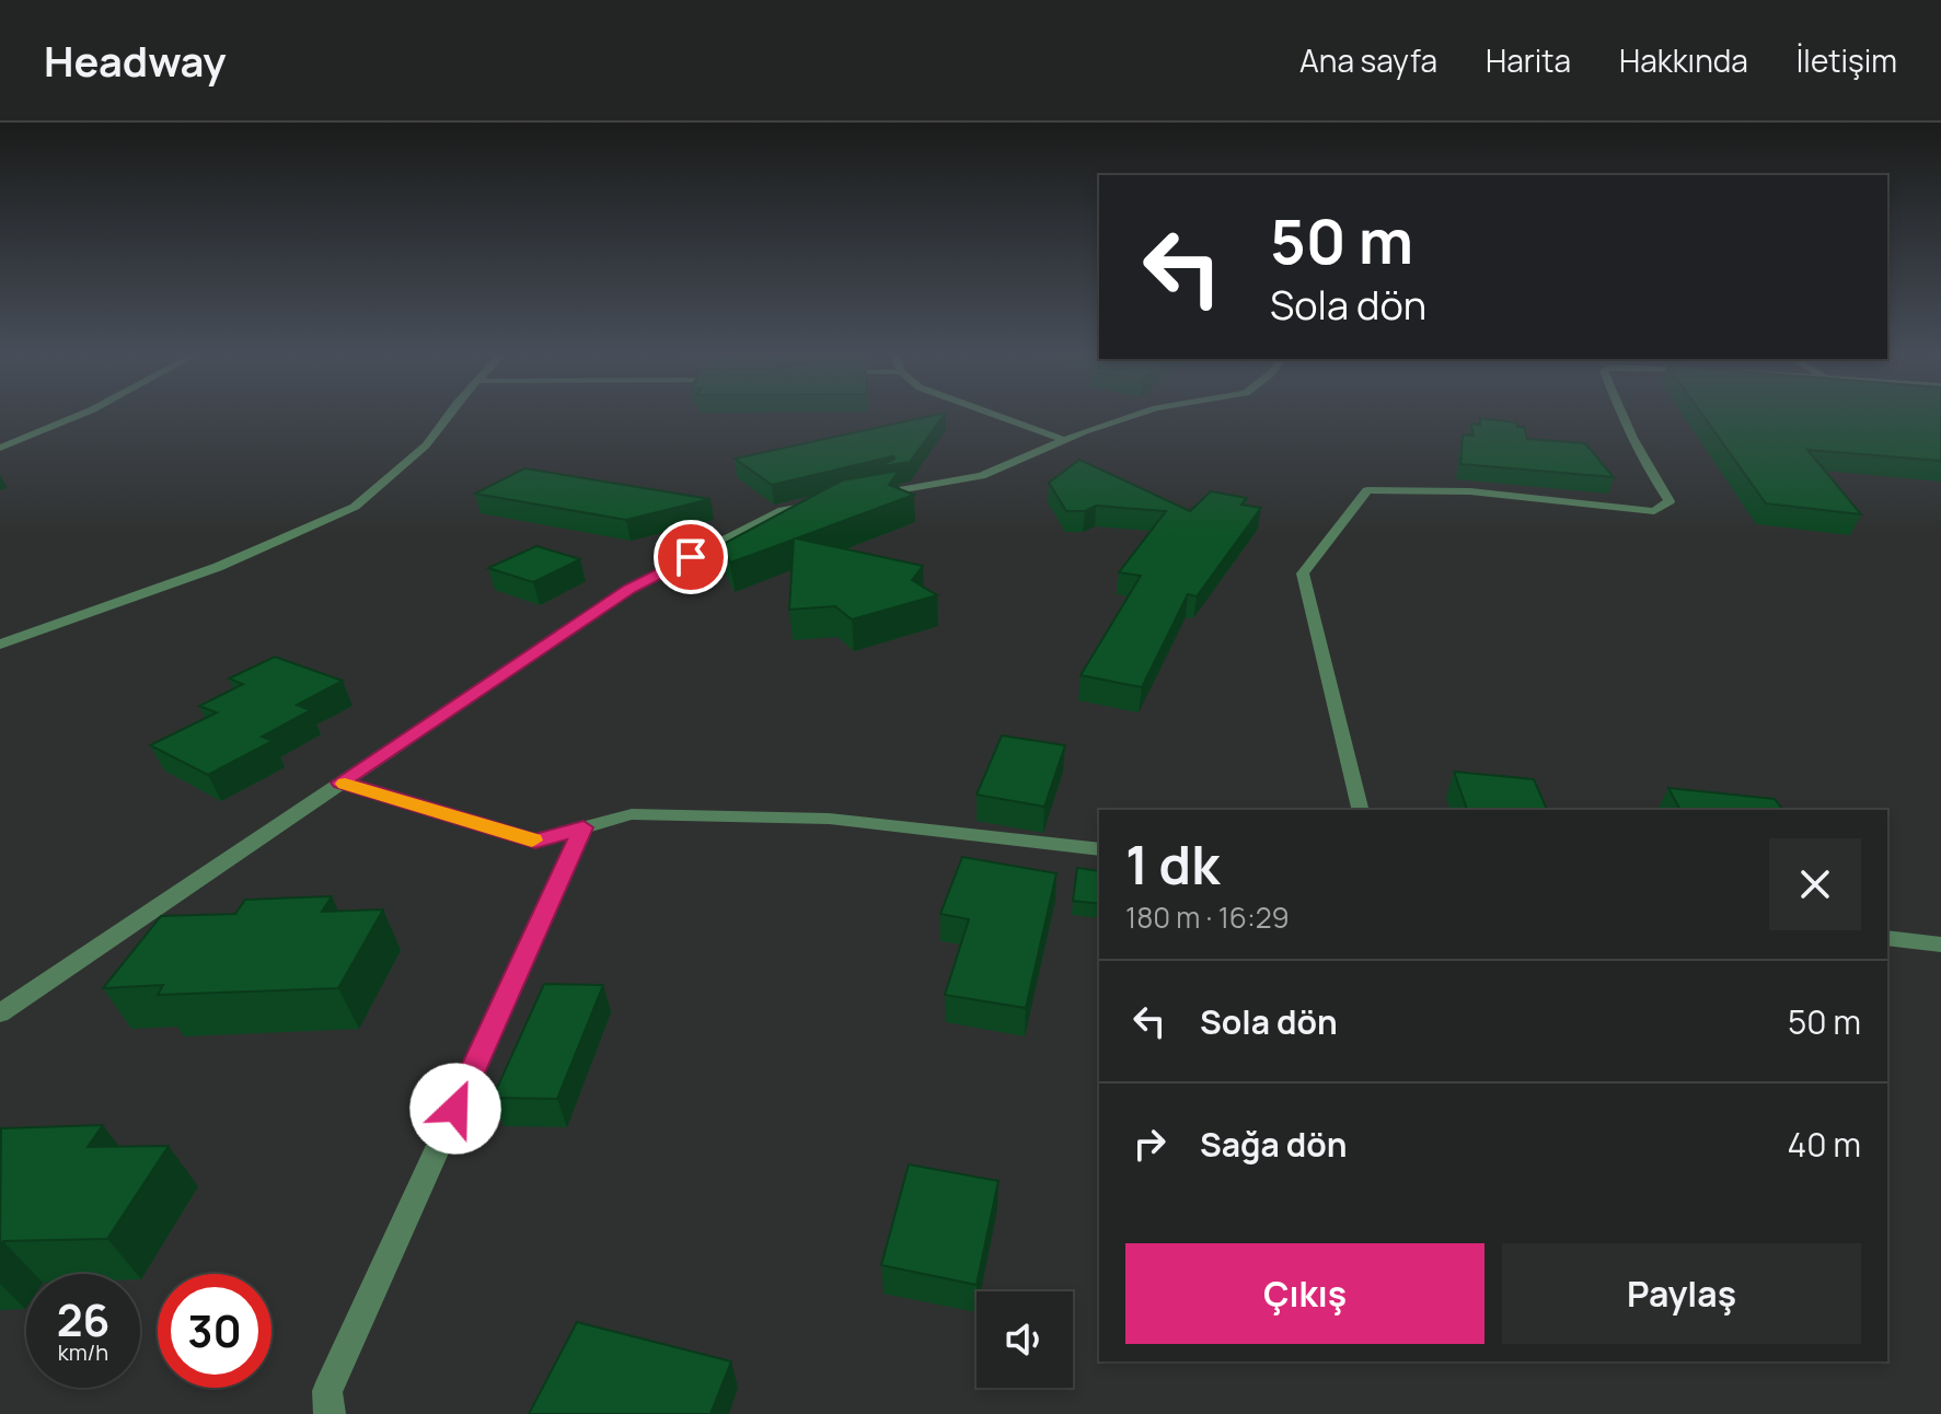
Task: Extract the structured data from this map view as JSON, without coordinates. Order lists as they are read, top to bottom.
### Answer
{
  "page": {
    "header": "Headway",
    "nav": [
      "Ana sayfa",
      "Harita",
      "Hakkında",
      "İletişim"
    ],
    "turn": ["50 m", "Sola dön"],
    "heading": ["1 dk", "180 m · 16:29"],
    "list": [
      {
        "name": "Sola dön",
        "value": "50 m"
      },
      {
        "name": "Sağa dön",
        "value": "40 m"
      }
    ],
    "buttons": ["Çıkış", "Paylaş"],
    "speed": "26 km/h",
    "limit": "30"
  }
}
